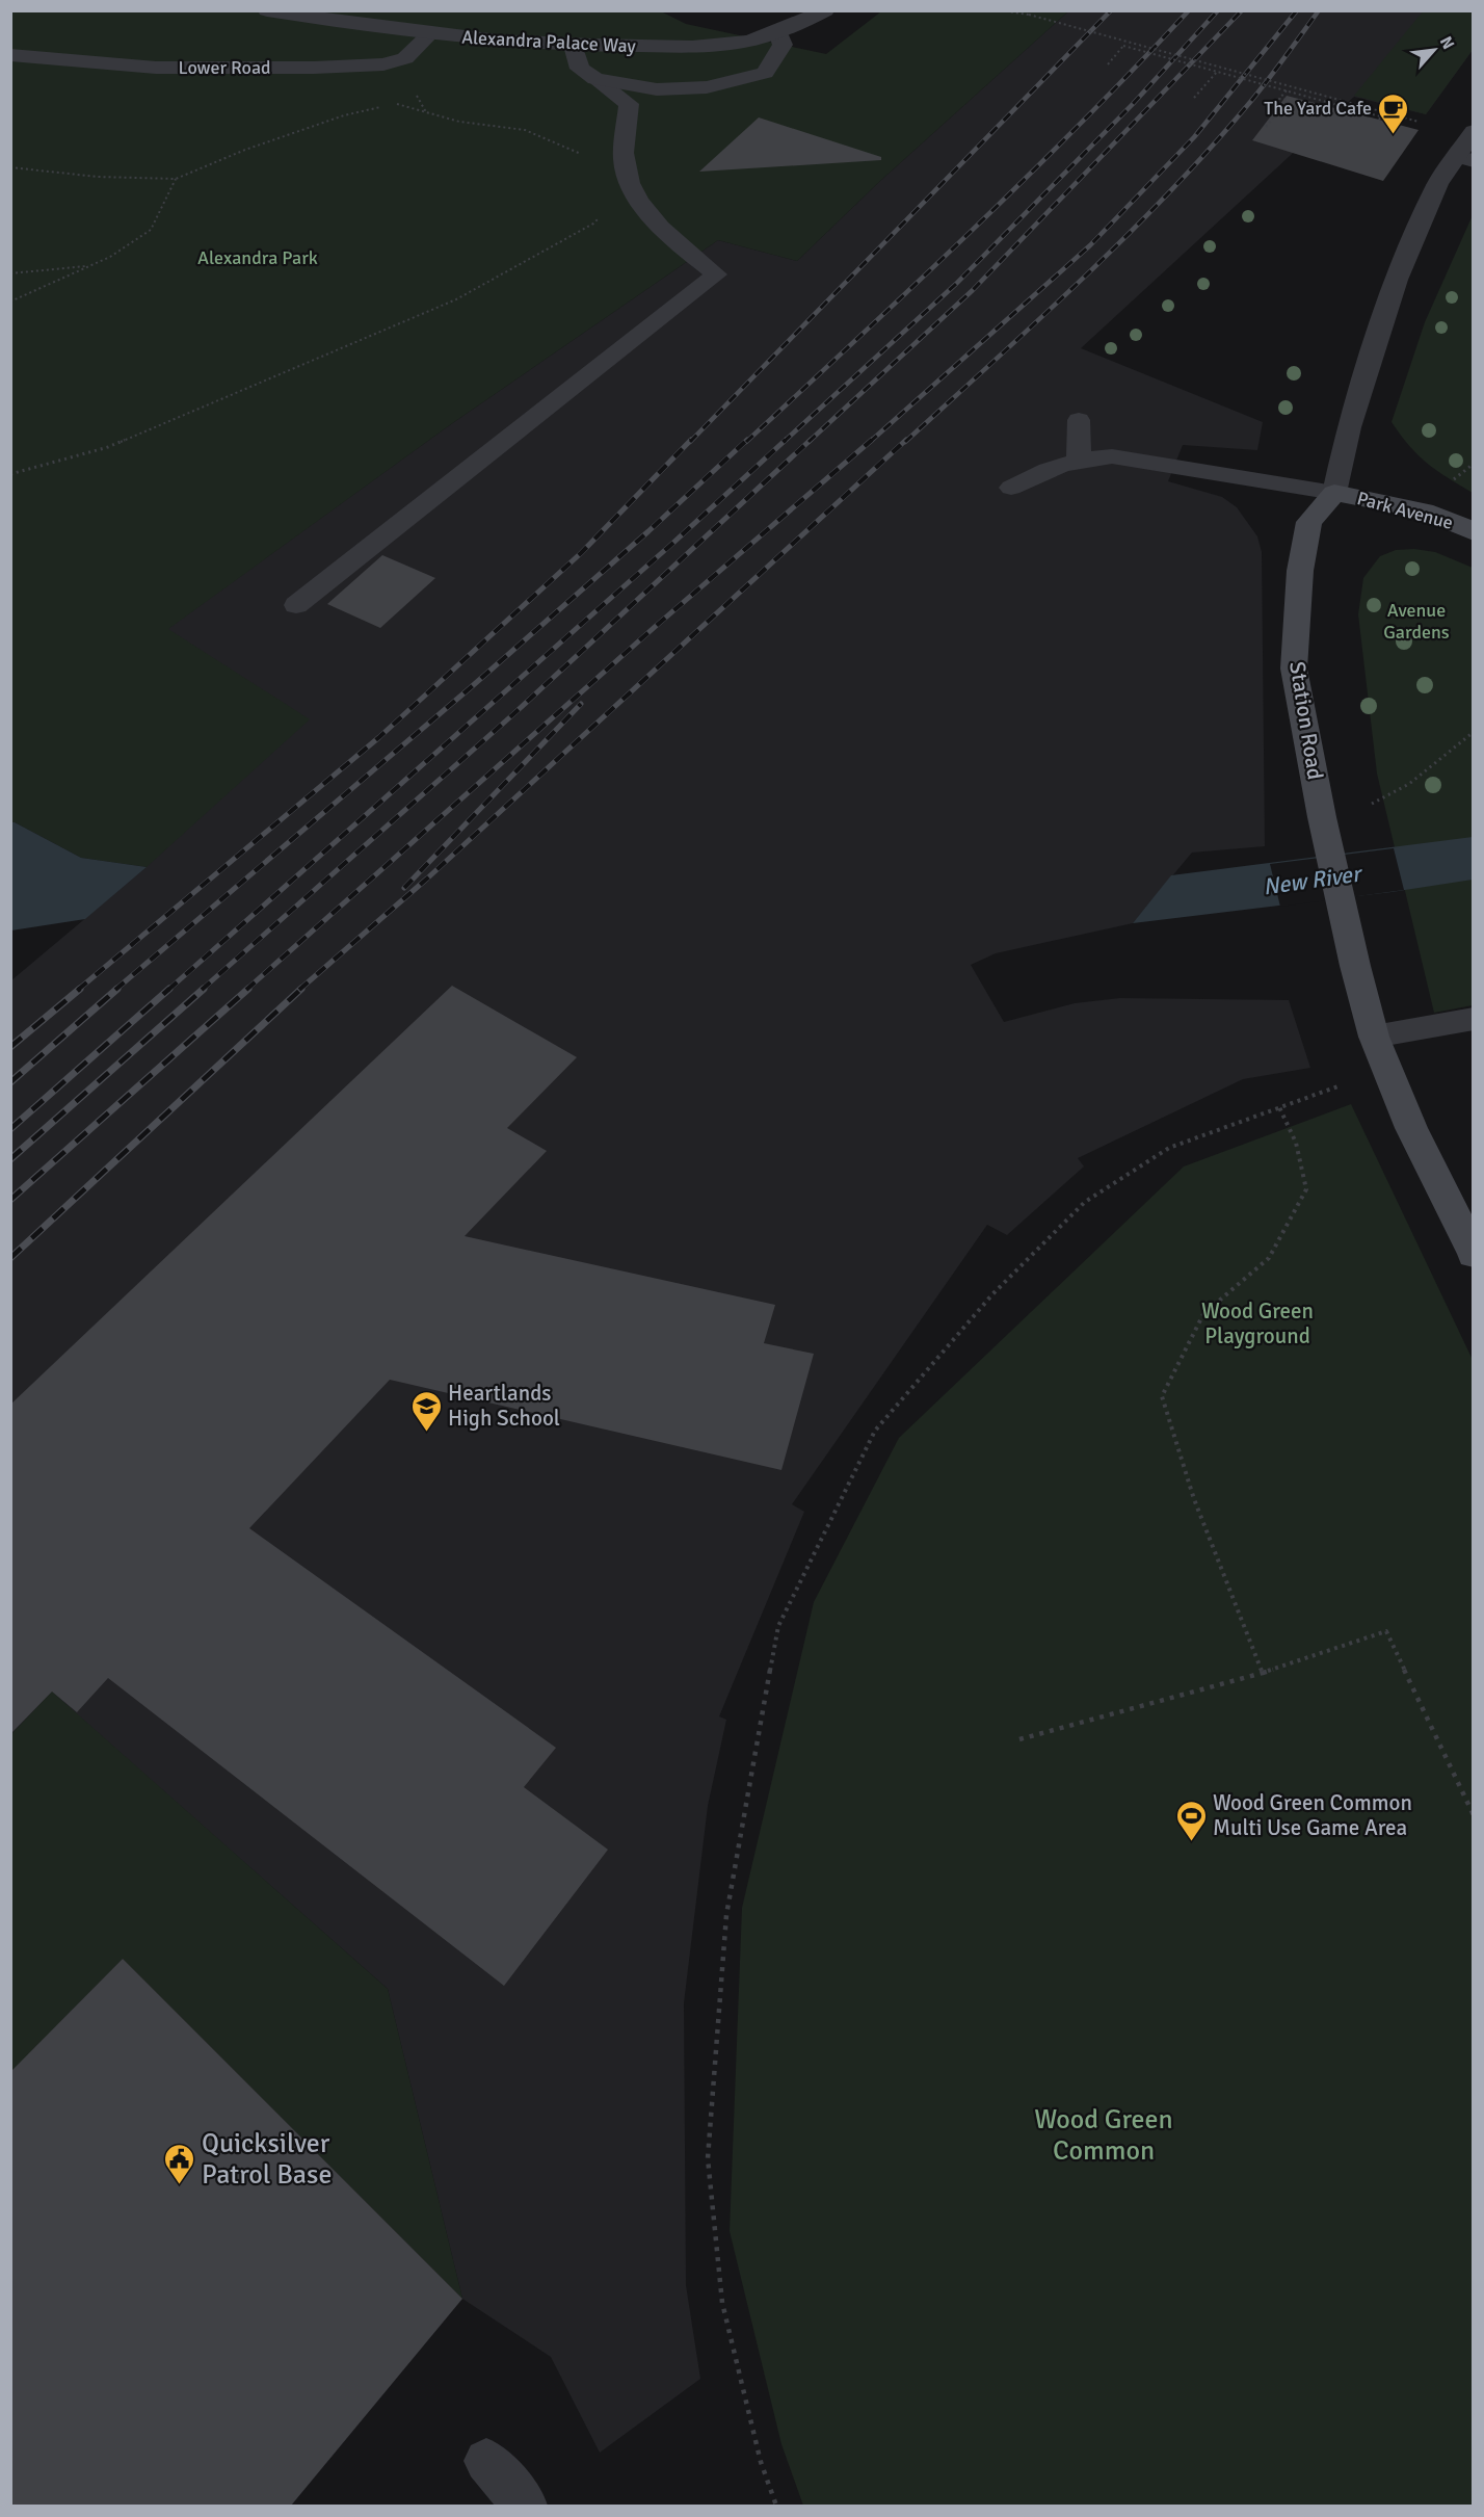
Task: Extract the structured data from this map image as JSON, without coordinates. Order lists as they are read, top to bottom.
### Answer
{
  "streets": {
    "main road": ["Park Avenue", "Station Road"],
    "street": ["Alexandra Palace Way"],
    "lane": ["Lower Road"]
  },
  "crossings": [
    ["Alexandra Palace Way", "Lower Road"],
    ["Park Avenue", "Station Road"]
  ],
  "water": ["New River"],
  "parks": [
    "Alexandra Park",
    "Avenue Gardens",
    "Wood Green Playground",
    "Wood Green Common"
  ],
  "places": {
    "cafe": ["The Yard Cafe"],
    "school or university": ["Heartlands High School"],
    "sports": ["Wood Green Common Multi Use Game Area"],
    "public building": ["Quicksilver Patrol Base"]
  },
  "north": "top right"
}
